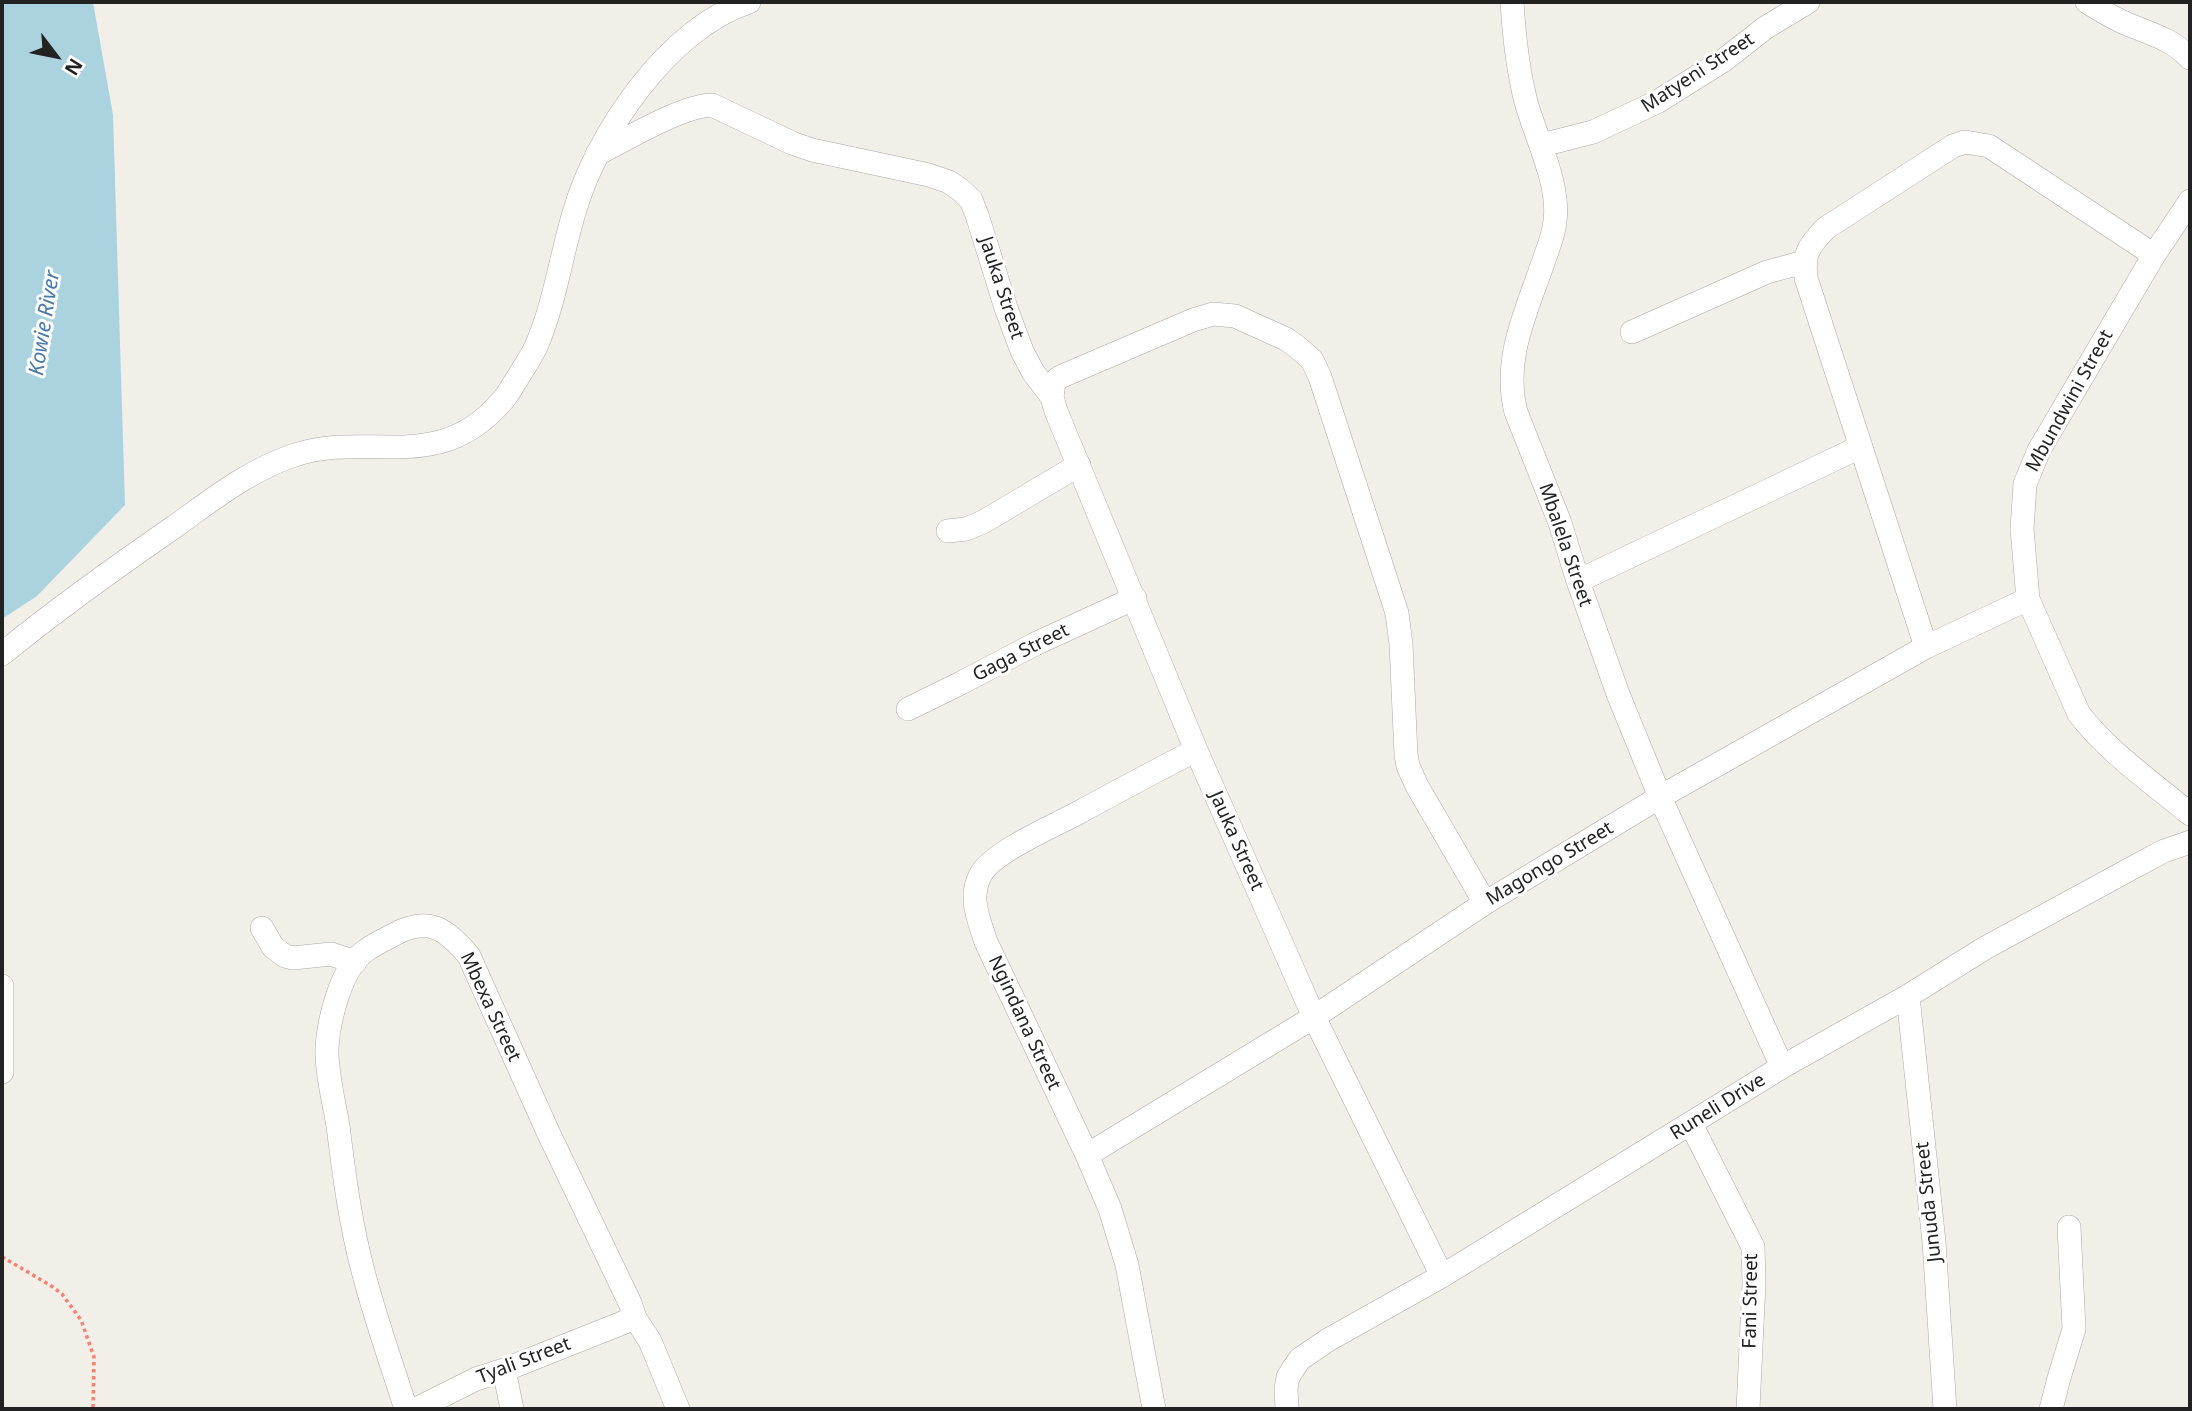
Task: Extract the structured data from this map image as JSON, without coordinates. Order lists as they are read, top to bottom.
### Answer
{
  "streets": {
    "street": [
      "Matyeni Street",
      "Jauka Street",
      "Mbundwini Street",
      "Mbalela Street",
      "Gaga Street",
      "Magongo Street",
      "Mbexa Street",
      "Ngindana Street",
      "Runeli Drive",
      "Junuda Street",
      "Fani Street",
      "Tyali Street"
    ]
  },
  "crossings": [
    ["Matyeni Street", "Mbalela Street"],
    ["Jauka Street", "Gaga Street"],
    ["Jauka Street", "Magongo Street"],
    ["Jauka Street", "Ngindana Street"],
    ["Jauka Street", "Runeli Drive"],
    ["Mbundwini Street", "Magongo Street"],
    ["Mbalela Street", "Magongo Street"],
    ["Mbalela Street", "Runeli Drive"],
    ["Magongo Street", "Ngindana Street"],
    ["Mbexa Street", "Tyali Street"],
    ["Runeli Drive", "Junuda Street"],
    ["Runeli Drive", "Fani Street"]
  ],
  "water": ["Kowie River"],
  "north": "bottom right"
}
